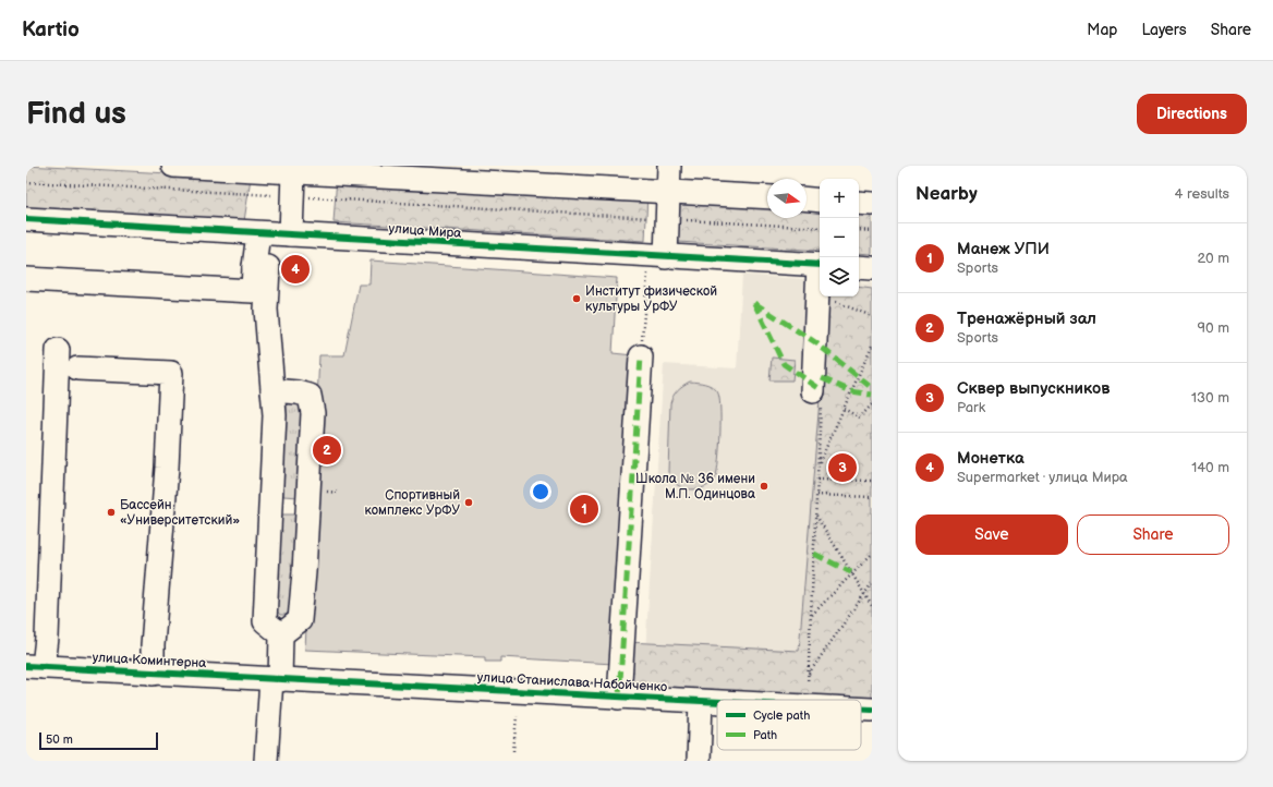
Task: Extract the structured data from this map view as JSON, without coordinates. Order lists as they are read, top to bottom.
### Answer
{
  "streets": {
    "street": ["улица Мира", "улица Коминтерна", "улица Станислава Набойченко"]
  },
  "crossings": [
    ["улица Коминтерна", "улица Станислава Набойченко"]
  ],
  "places": [
    "Институт физической культуры УрФУ",
    "Школа № 36 имени М.П. Одинцова",
    "Спортивный комплекс УрФУ",
    "Бассейн «Университетский»"
  ],
  "legend": ["Cycle path", "Path"],
  "scale_bar": "50 m",
  "north": "right",
  "page": {
    "header": "Kartio",
    "nav": ["Map", "Layers", "Share"],
    "buttons": [
      "Directions",
      ["Save", "Share"]
    ],
    "title": "Find us",
    "heading": ["Nearby", "4 results"],
    "map_buttons": ["+", "−"],
    "list": [
      {
        "mark": "1",
        "name": "Манеж УПИ",
        "note": "Sports",
        "value": "20 m"
      },
      {
        "mark": "2",
        "name": "Тренажёрный зал",
        "note": "Sports",
        "value": "90 m"
      },
      {
        "mark": "3",
        "name": "Сквер выпускников",
        "note": "Park",
        "value": "130 m"
      },
      {
        "mark": "4",
        "name": "Монетка",
        "note": "Supermarket · улица Мира",
        "value": "140 m"
      }
    ],
    "pins": [
      "4",
      "2",
      "3",
      "1"
    ],
    "scale": "50 m"
  }
}
